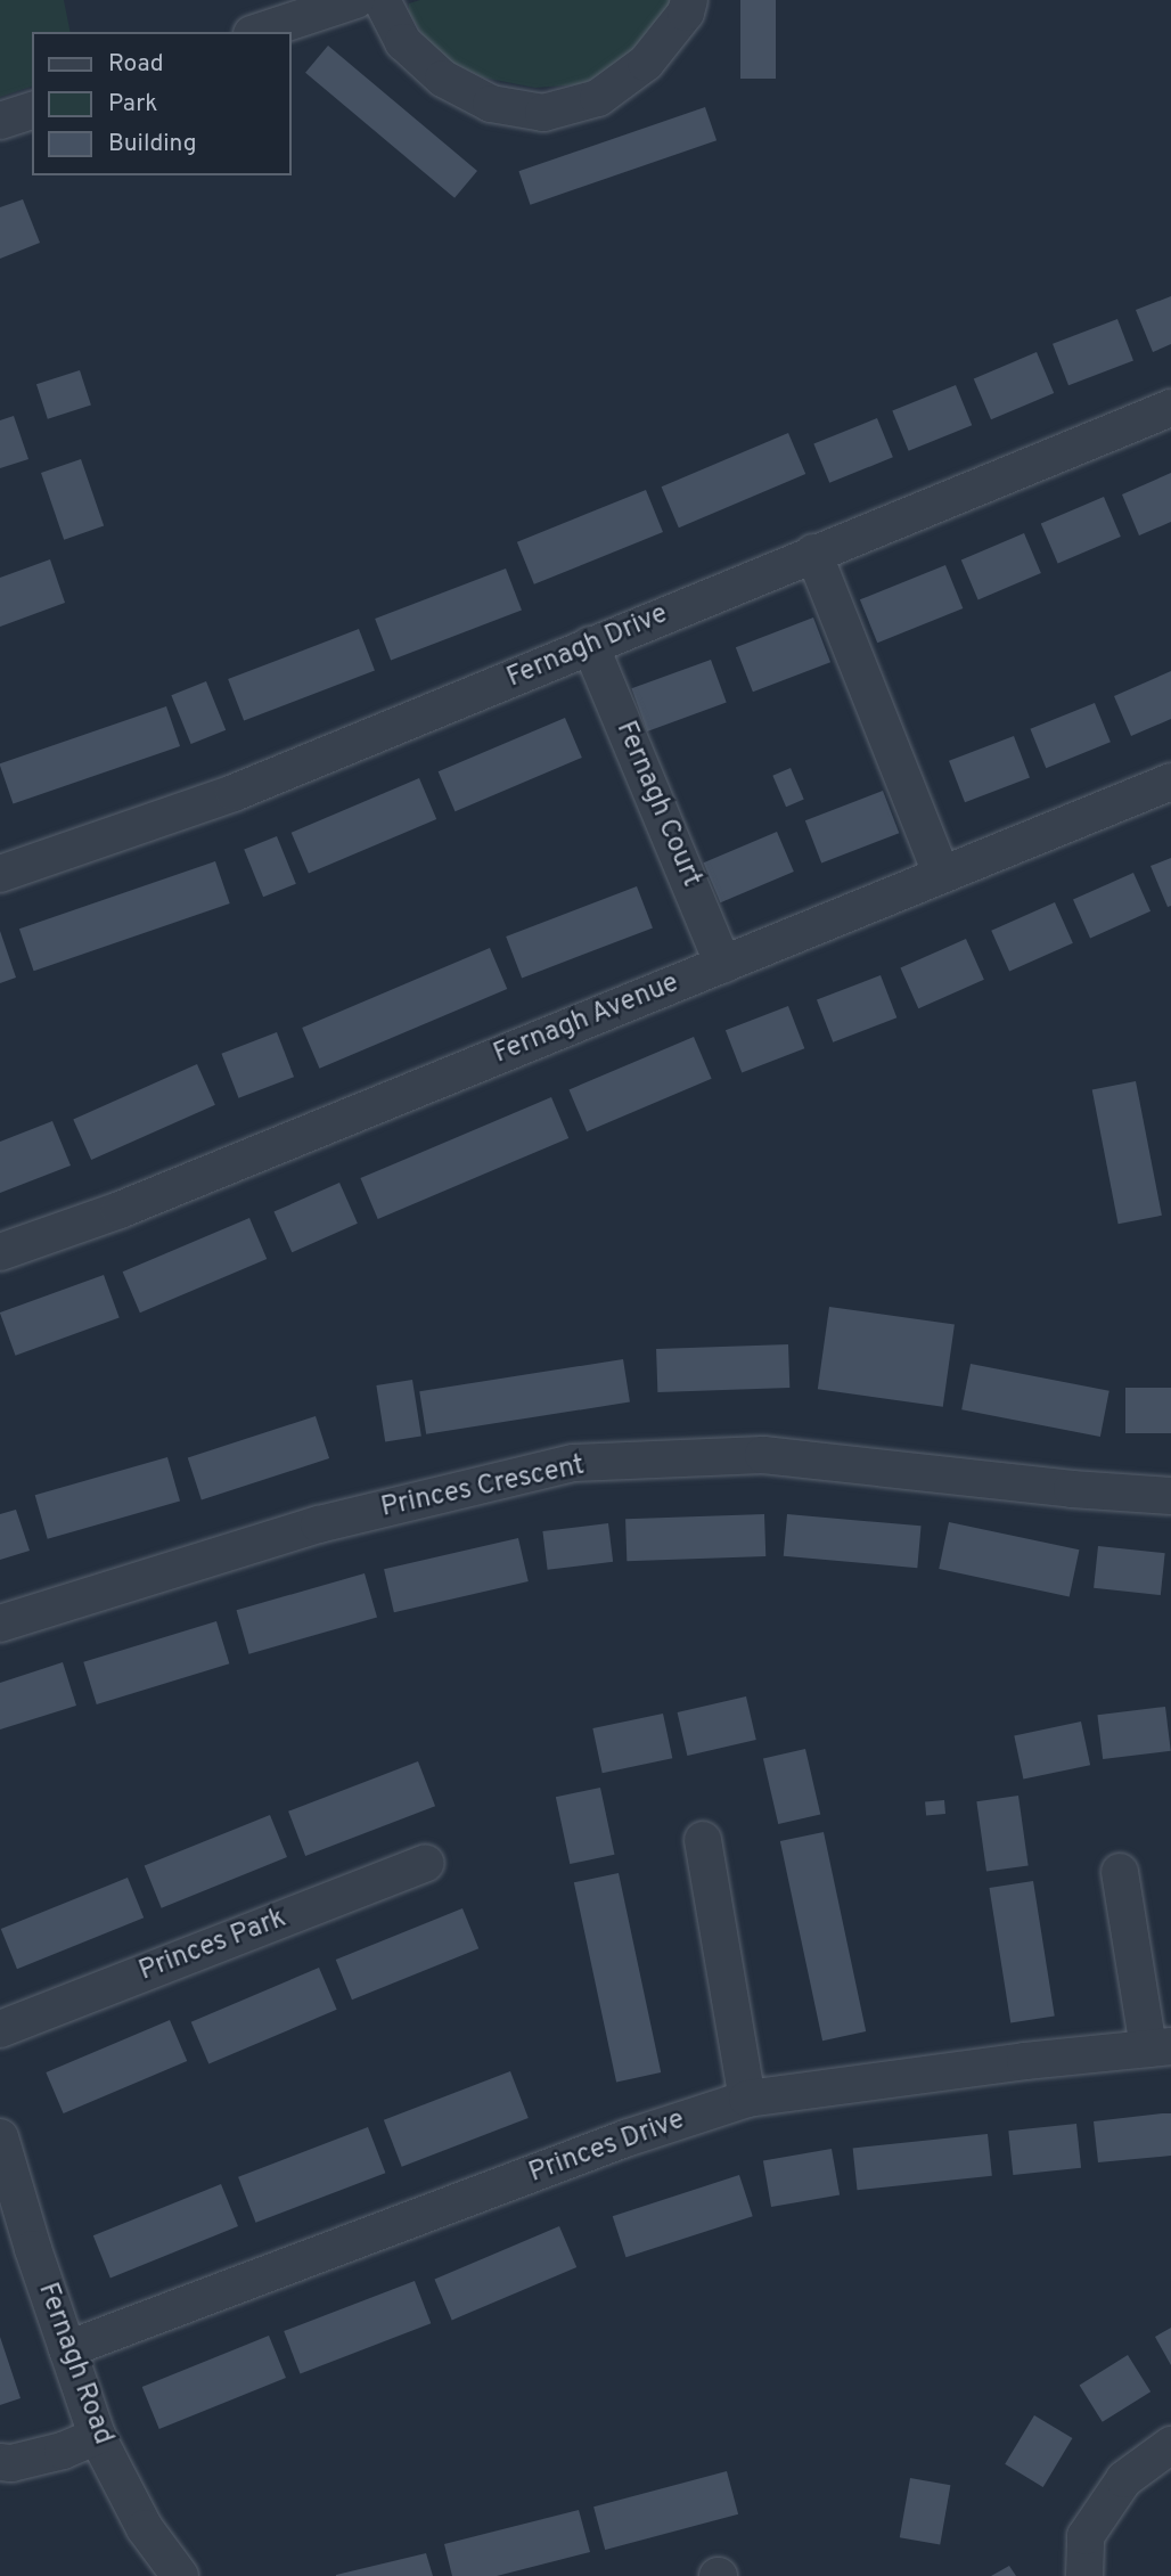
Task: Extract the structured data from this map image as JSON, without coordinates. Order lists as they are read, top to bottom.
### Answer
{
  "streets": {
    "street": [
      "Fernagh Drive",
      "Fernagh Court",
      "Fernagh Avenue",
      "Princes Crescent",
      "Princes Park",
      "Princes Drive",
      "Fernagh Road"
    ]
  },
  "crossings": [
    ["Fernagh Drive", "Fernagh Court"],
    ["Fernagh Court", "Fernagh Avenue"],
    ["Princes Drive", "Fernagh Road"]
  ],
  "legend": ["Road", "Park", "Building"]
}
